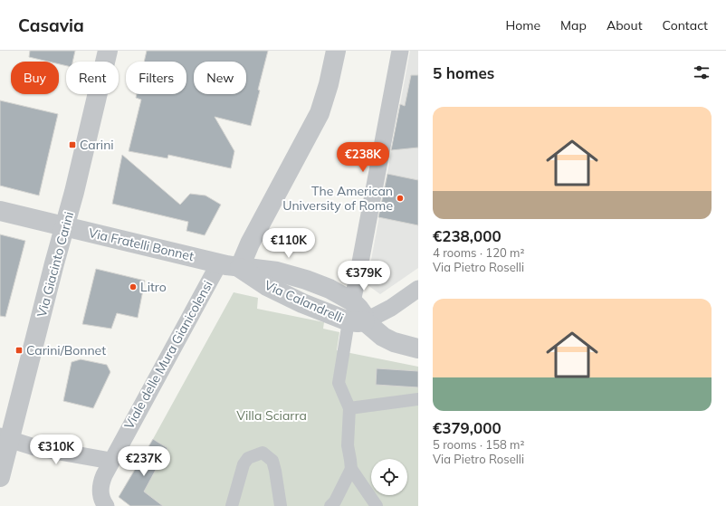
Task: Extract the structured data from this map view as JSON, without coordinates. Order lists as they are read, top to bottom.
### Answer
{
  "streets": {
    "street": [
      "Via Fratelli Bonnet",
      "Via Giacinto Carini",
      "Via Calandrelli",
      "Viale delle Mura Gianicolensi"
    ]
  },
  "crossings": [
    ["Via Fratelli Bonnet", "Via Giacinto Carini"],
    ["Via Fratelli Bonnet", "Via Calandrelli"],
    ["Via Fratelli Bonnet", "Viale delle Mura Gianicolensi"]
  ],
  "parks": ["Villa Sciarra"],
  "places": {
    "transit": ["Carini", "Carini/Bonnet"],
    "other": ["The American University of Rome", "Litro"]
  },
  "page": {
    "header": "Casavia",
    "nav": [
      "Home",
      "Map",
      "About",
      "Contact"
    ],
    "heading": "5 homes",
    "chip": [
      "Buy",
      "Rent",
      "Filters",
      "New"
    ],
    "list": [
      {
        "name": "€238,000",
        "note": "4 rooms · 120 m² · Via Pietro Roselli"
      },
      {
        "name": "€379,000",
        "note": "5 rooms · 158 m² · Via Pietro Roselli"
      }
    ],
    "price": [
      "€238K",
      "€110K",
      "€379K",
      "€310K",
      "€237K"
    ]
  }
}
